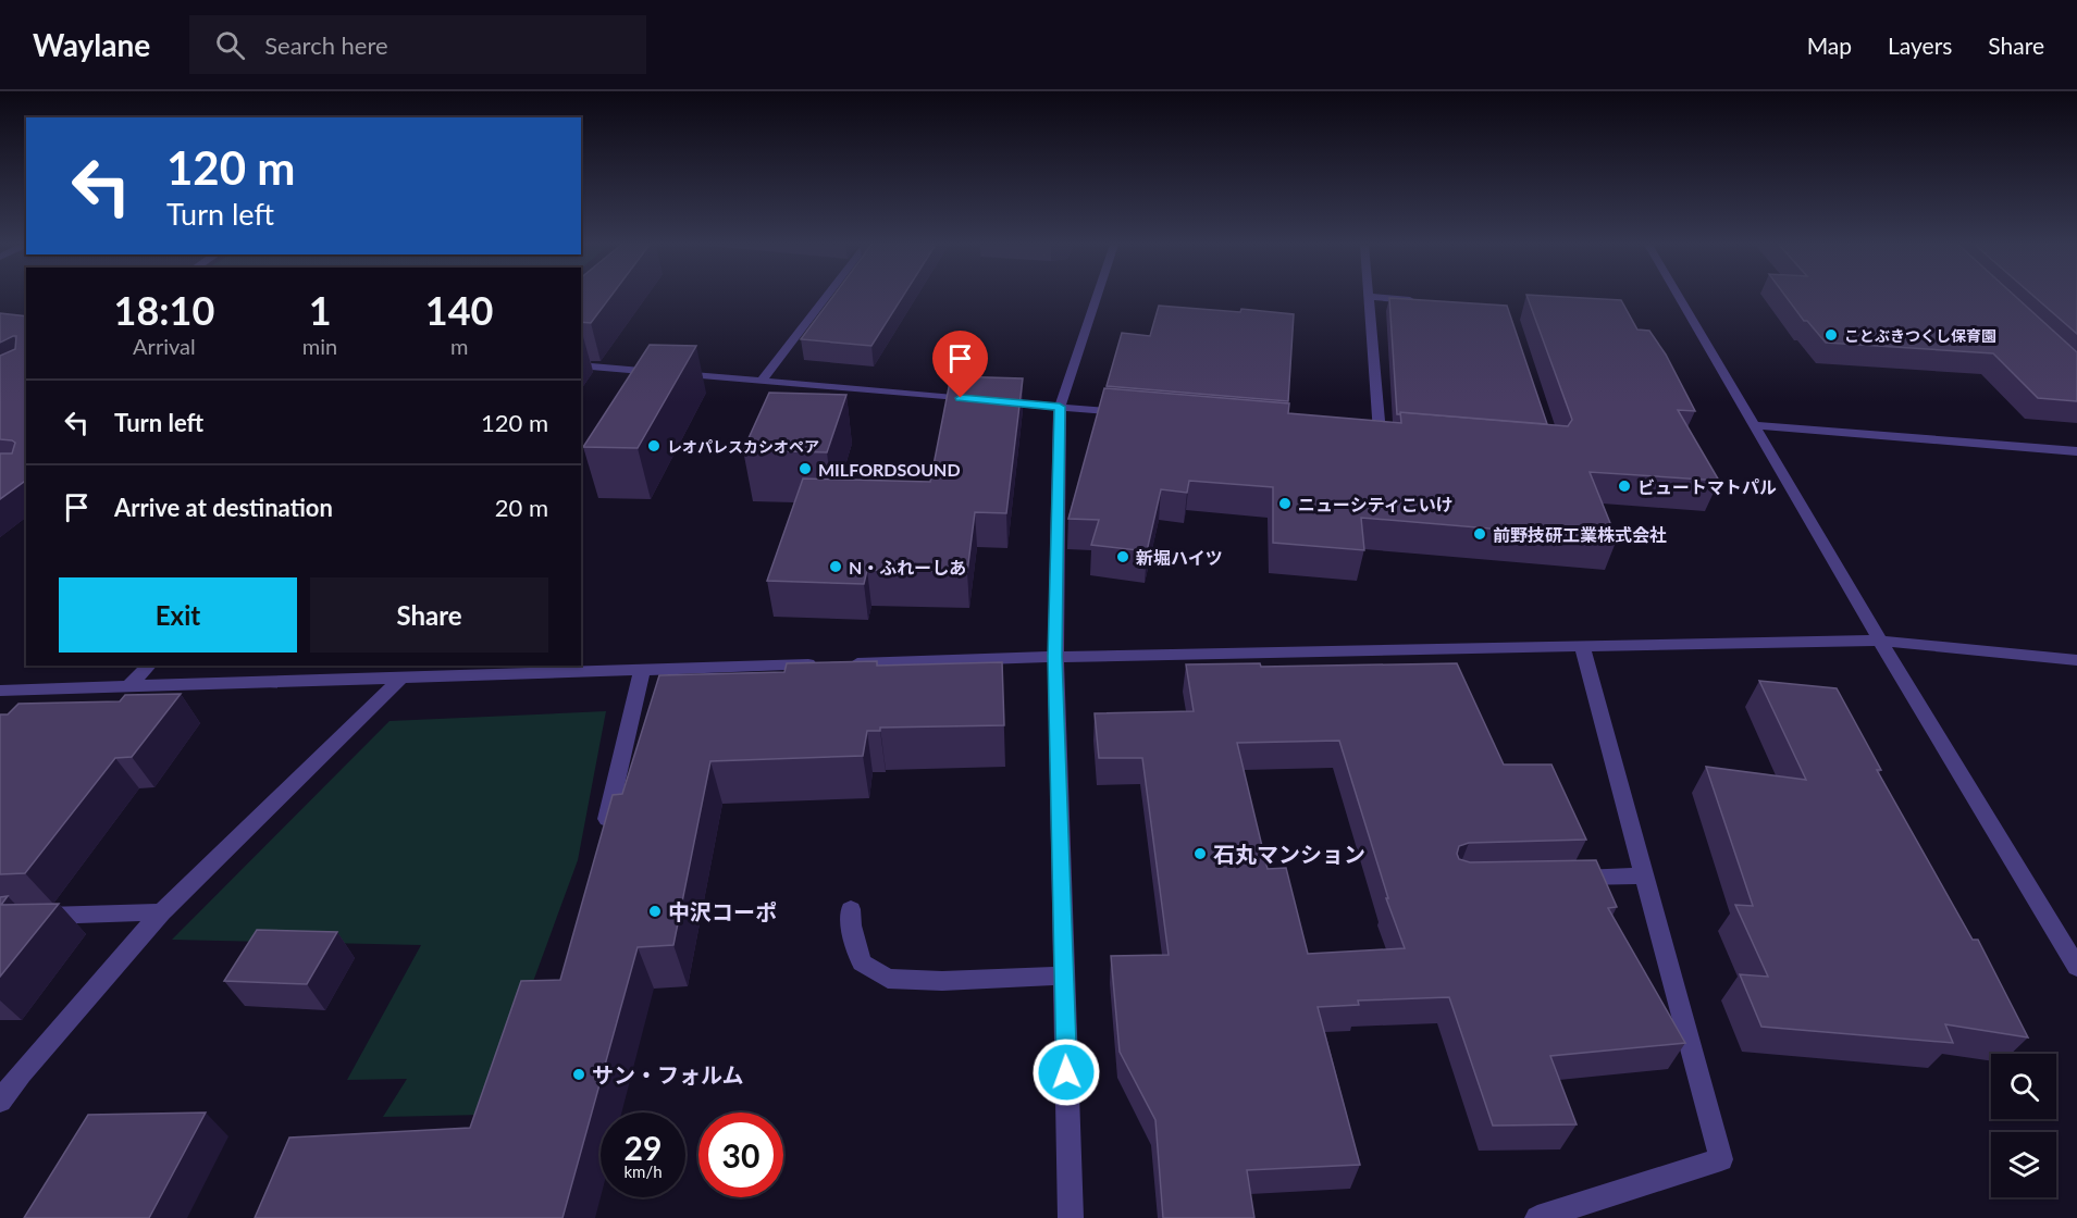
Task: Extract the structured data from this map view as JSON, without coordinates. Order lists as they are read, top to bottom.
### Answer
{
  "places": [
    "ことぶきつくし保育園",
    "レオパレスカシオペア",
    "MILFORDSOUND",
    "ビュートマトパル",
    "ニューシティこいけ",
    "前野技研工業株式会社",
    "新堀ハイツ",
    "N・ふれーしあ",
    "石丸マンション",
    "中沢コーポ",
    "サン・フォルム"
  ],
  "page": {
    "header": "Waylane",
    "search": "Search here",
    "nav": ["Map", "Layers", "Share"],
    "turn": ["120 m", "Turn left"],
    "eta": [
      "18:10",
      "Arrival",
      "1",
      "min",
      "140",
      "m"
    ],
    "list": [
      {
        "name": "Turn left",
        "value": "120 m"
      },
      {
        "name": "Arrive at destination",
        "value": "20 m"
      }
    ],
    "buttons": ["Exit", "Share"],
    "speed": "29 km/h",
    "limit": "30"
  }
}
